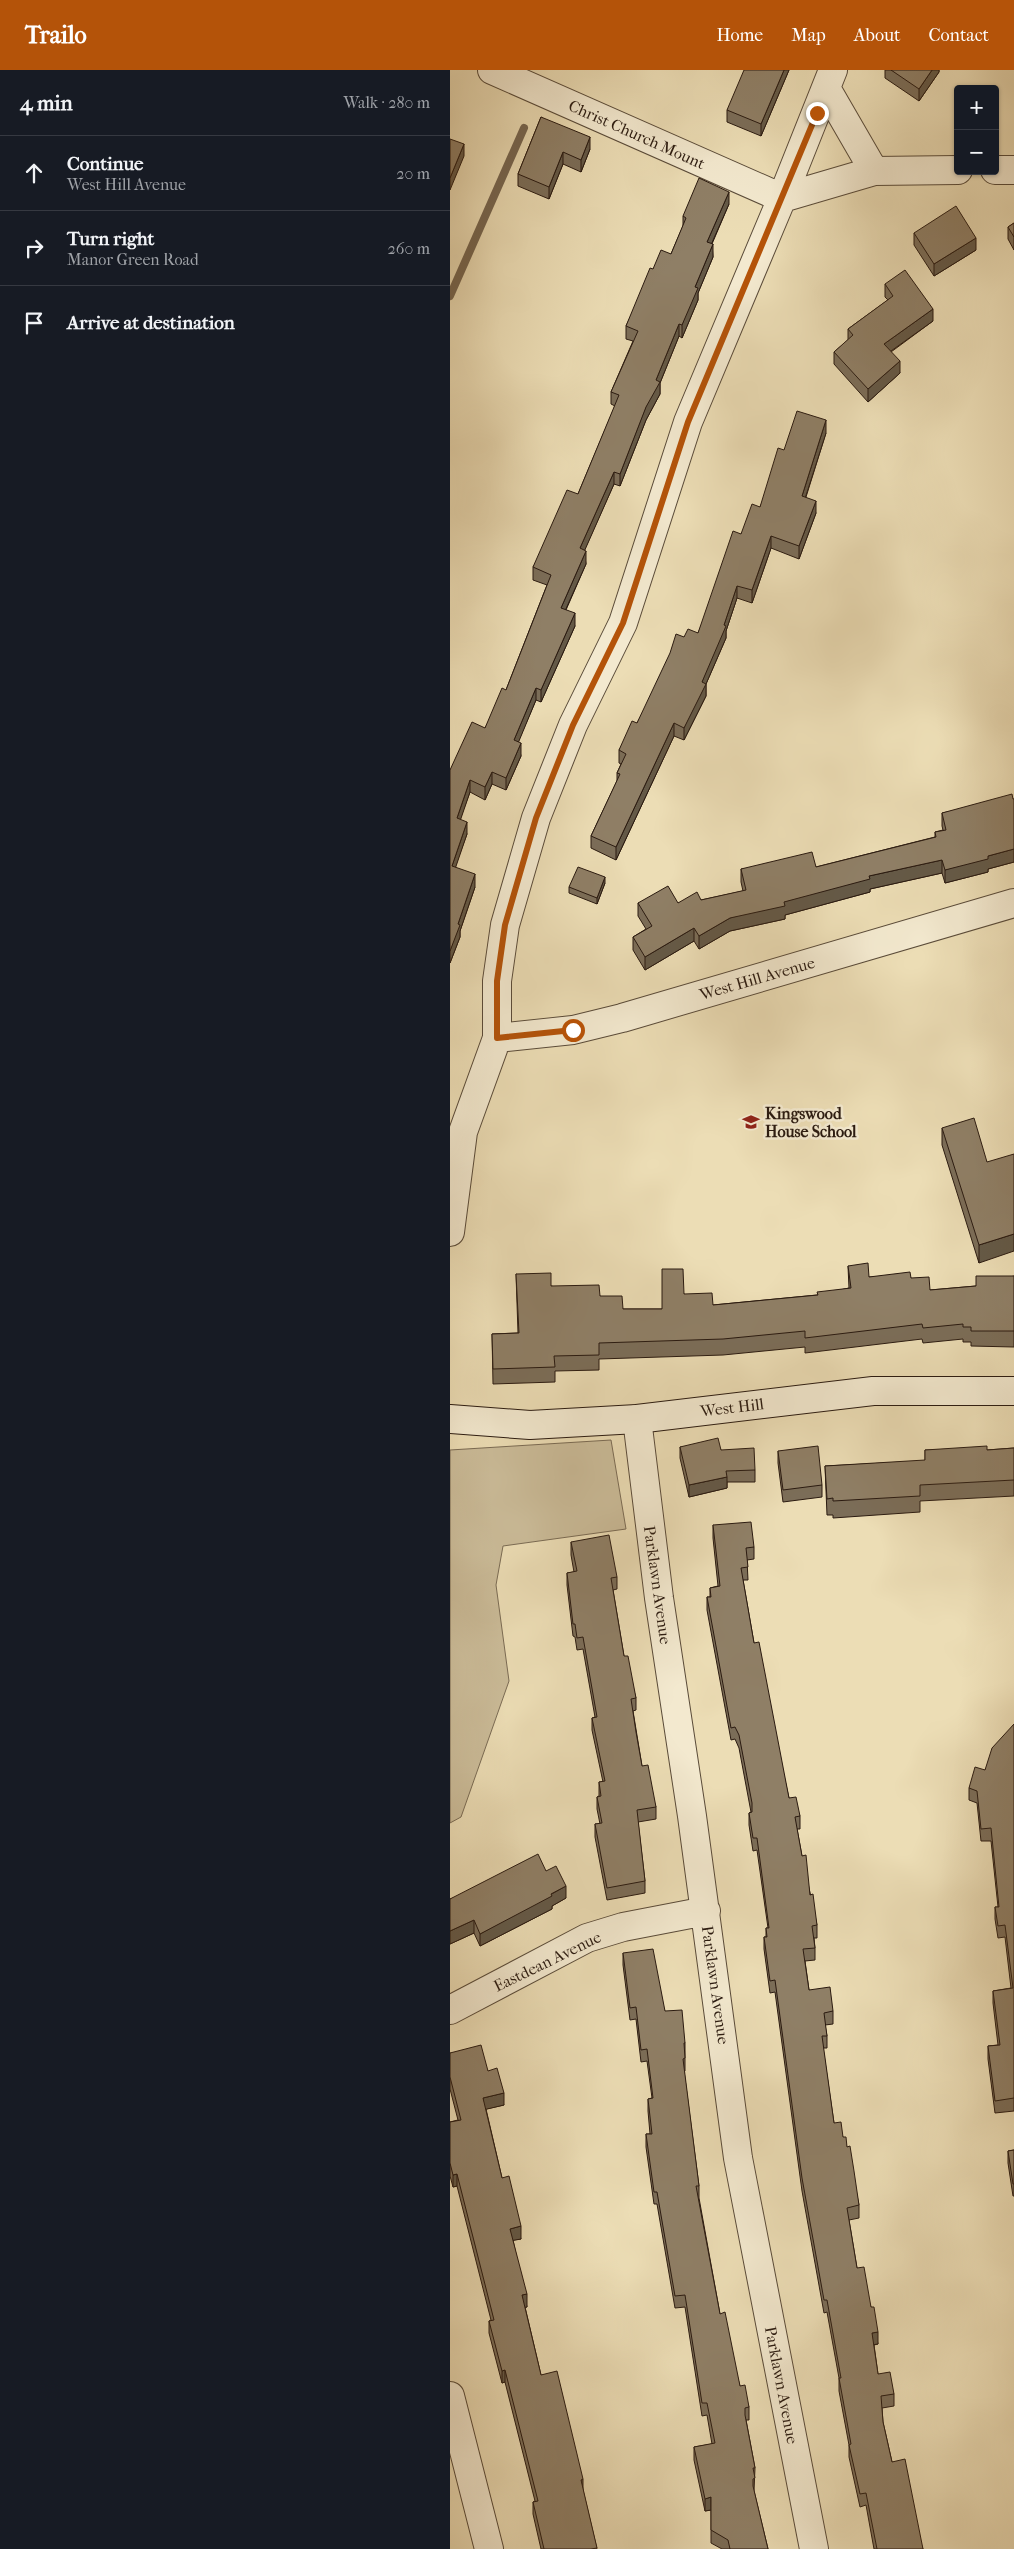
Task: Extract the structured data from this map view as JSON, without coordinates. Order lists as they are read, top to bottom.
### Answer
{
  "streets": {
    "street": [
      "Christ Church Mount",
      "West Hill Avenue",
      "West Hill",
      "Parklawn Avenue",
      "Eastdean Avenue"
    ]
  },
  "crossings": [
    ["West Hill", "Parklawn Avenue"],
    ["Parklawn Avenue", "Eastdean Avenue"]
  ],
  "places": {
    "school or university": ["Kingswood House School"]
  },
  "page": {
    "header": "Trailo",
    "nav": [
      "Home",
      "Map",
      "About",
      "Contact"
    ],
    "heading": ["4 min", "Walk · 280 m"],
    "map_buttons": ["+", "−"],
    "list": [
      ["Continue", "West Hill Avenue", "20 m"],
      ["Turn right", "Manor Green Road", "260 m"],
      "Arrive at destination"
    ]
  }
}
